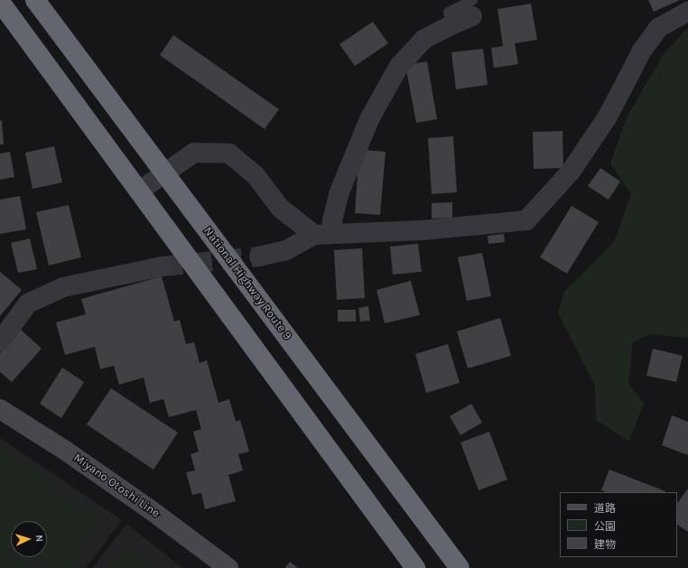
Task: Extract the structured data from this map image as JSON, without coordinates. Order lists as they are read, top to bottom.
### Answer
{
  "streets": {
    "highway": ["National Highway Route 9"],
    "main road": ["Miyano Otoshi Line"]
  },
  "legend": ["道路", "公園", "建物"],
  "north": "right"
}
